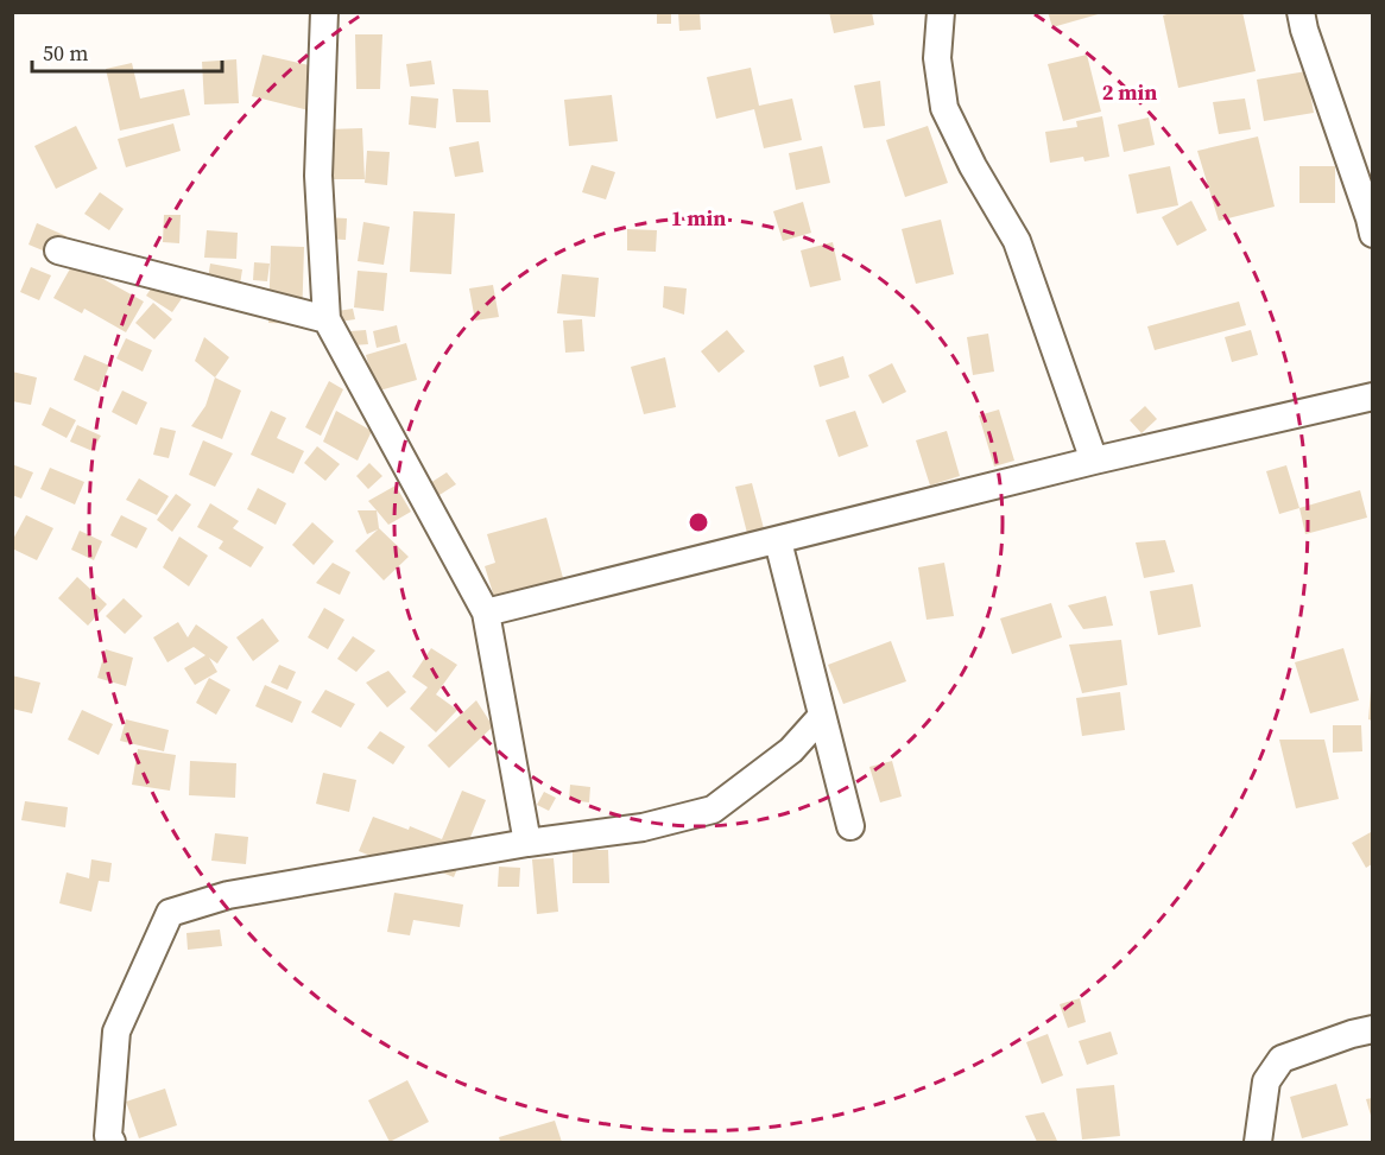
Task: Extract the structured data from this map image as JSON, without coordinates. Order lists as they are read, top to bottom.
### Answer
{
  "scale_bar": "50 m",
  "rings": ["2 min", "1 min"]
}
